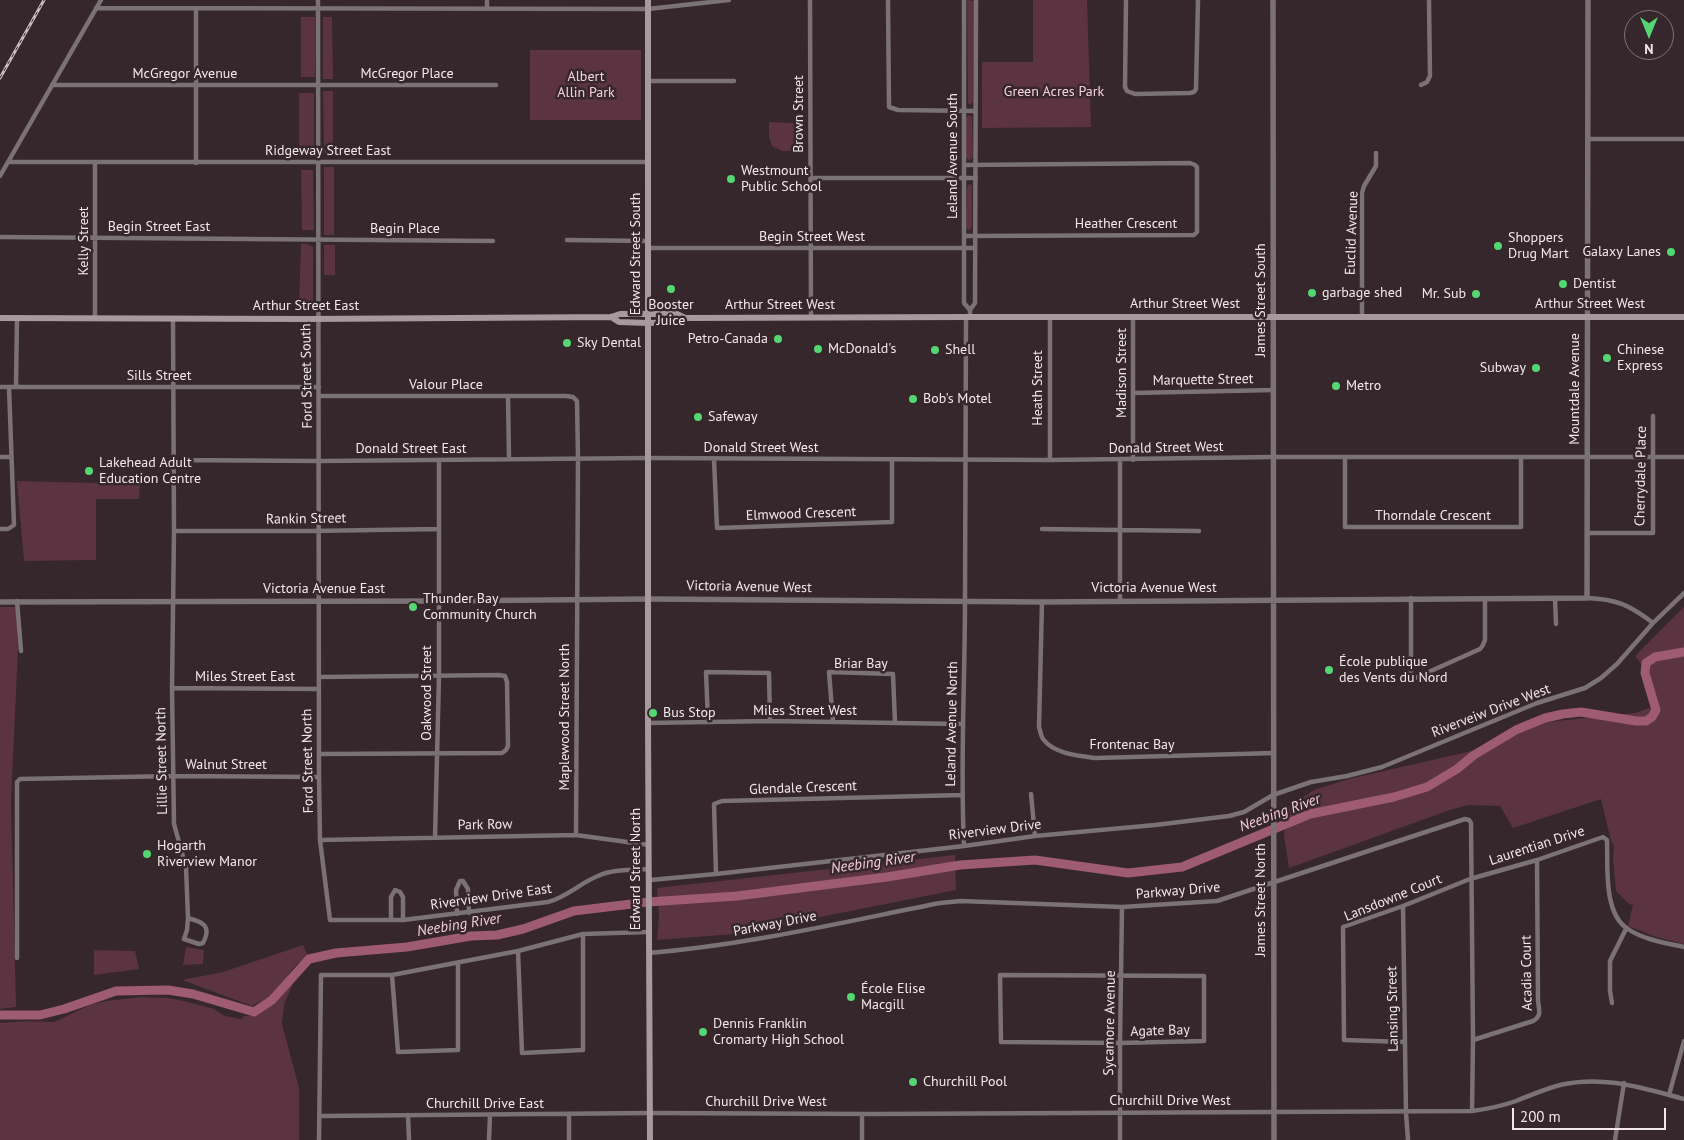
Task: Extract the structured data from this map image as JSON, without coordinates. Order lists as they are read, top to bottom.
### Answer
{
  "streets": {
    "main road": [
      "Edward Street South",
      "Arthur Street West",
      "Arthur Street East",
      "Edward Street North"
    ],
    "street": [
      "McGregor Avenue",
      "McGregor Place",
      "Brown Street",
      "Ridgeway Street East",
      "Leland Avenue South",
      "Heather Crescent",
      "Begin Street East",
      "Begin Place",
      "Euclid Avenue",
      "Begin Street West",
      "Kelly Street",
      "James Street South",
      "Madison Street",
      "Sills Street",
      "Ford Street South",
      "Marquette Street",
      "Valour Place",
      "Heath Street",
      "Mountdale Avenue",
      "Donald Street West",
      "Donald Street East",
      "Cherrydale Place",
      "Elmwood Crescent",
      "Thorndale Crescent",
      "Rankin Street",
      "Victoria Avenue West",
      "Victoria Avenue East",
      "Briar Bay",
      "Miles Street East",
      "Oakwood Street",
      "Miles Street West",
      "Riverveiw Drive West",
      "Maplewood Street North",
      "Leland Avenue North",
      "Frontenac Bay",
      "Lillie Street North",
      "Ford Street North",
      "Walnut Street",
      "Glendale Crescent",
      "Park Row",
      "Riverview Drive",
      "Laurentian Drive",
      "Parkway Drive",
      "Riverview Drive East",
      "Lansdowne Court",
      "James Street North",
      "Acadia Court",
      "Lansing Street",
      "Sycamore Avenue",
      "Agate Bay",
      "Churchill Drive West",
      "Churchill Drive East"
    ]
  },
  "crossings": [
    ["McGregor Avenue", "McGregor Place"],
    ["McGregor Avenue", "Ford Street South"],
    ["McGregor Place", "Ford Street South"],
    ["Brown Street", "Begin Street West"],
    ["Brown Street", "Arthur Street West"],
    ["Ridgeway Street East", "Kelly Street"],
    ["Ridgeway Street East", "Edward Street South"],
    ["Ridgeway Street East", "Ford Street South"],
    ["Leland Avenue South", "Heather Crescent"],
    ["Leland Avenue South", "Begin Street West"],
    ["Leland Avenue South", "Arthur Street West"],
    ["Leland Avenue South", "Donald Street West"],
    ["Leland Avenue South", "Victoria Avenue West"],
    ["Leland Avenue South", "Leland Avenue North"],
    ["Begin Street East", "Begin Place"],
    ["Begin Street East", "Kelly Street"],
    ["Begin Street East", "Ford Street South"],
    ["Begin Place", "Ford Street South"],
    ["Euclid Avenue", "Arthur Street West"],
    ["Begin Street West", "Edward Street South"],
    ["Kelly Street", "Arthur Street East"],
    ["Edward Street South", "Arthur Street West"],
    ["Edward Street South", "Arthur Street East"],
    ["Edward Street South", "Donald Street West"],
    ["Edward Street South", "Donald Street East"],
    ["Edward Street South", "Victoria Avenue West"],
    ["Edward Street South", "Victoria Avenue East"],
    ["Edward Street South", "Edward Street North"],
    ["James Street South", "Arthur Street West"],
    ["James Street South", "Marquette Street"],
    ["James Street South", "Donald Street West"],
    ["James Street South", "Victoria Avenue West"],
    ["James Street South", "James Street North"],
    ["Arthur Street West", "Arthur Street East"],
    ["Arthur Street West", "Madison Street"],
    ["Arthur Street West", "Heath Street"],
    ["Arthur Street West", "Mountdale Avenue"],
    ["Arthur Street East", "Ford Street South"],
    ["Arthur Street East", "Lillie Street North"],
    ["Madison Street", "Marquette Street"],
    ["Madison Street", "Donald Street West"],
    ["Sills Street", "Ford Street South"],
    ["Sills Street", "Lillie Street North"],
    ["Ford Street South", "Valour Place"],
    ["Ford Street South", "Donald Street East"],
    ["Ford Street South", "Rankin Street"],
    ["Ford Street South", "Victoria Avenue East"],
    ["Ford Street South", "Ford Street North"],
    ["Valour Place", "Maplewood Street North"],
    ["Heath Street", "Donald Street West"],
    ["Mountdale Avenue", "Donald Street West"],
    ["Mountdale Avenue", "Cherrydale Place"],
    ["Mountdale Avenue", "Victoria Avenue West"],
    ["Donald Street West", "Donald Street East"],
    ["Donald Street West", "Cherrydale Place"],
    ["Donald Street West", "Elmwood Crescent"],
    ["Donald Street West", "Thorndale Crescent"],
    ["Donald Street East", "Oakwood Street"],
    ["Donald Street East", "Maplewood Street North"],
    ["Donald Street East", "Lillie Street North"],
    ["Rankin Street", "Oakwood Street"],
    ["Rankin Street", "Lillie Street North"],
    ["Victoria Avenue West", "Victoria Avenue East"],
    ["Victoria Avenue West", "Riverveiw Drive West"],
    ["Victoria Avenue West", "Leland Avenue North"],
    ["Victoria Avenue West", "Frontenac Bay"],
    ["Victoria Avenue West", "Edward Street North"],
    ["Victoria Avenue West", "James Street North"],
    ["Victoria Avenue East", "Oakwood Street"],
    ["Victoria Avenue East", "Maplewood Street North"],
    ["Victoria Avenue East", "Lillie Street North"],
    ["Victoria Avenue East", "Ford Street North"],
    ["Victoria Avenue East", "Edward Street North"],
    ["Briar Bay", "Miles Street West"],
    ["Miles Street East", "Lillie Street North"],
    ["Miles Street East", "Ford Street North"],
    ["Oakwood Street", "Park Row"],
    ["Miles Street West", "Leland Avenue North"],
    ["Miles Street West", "Edward Street North"],
    ["Riverveiw Drive West", "Riverview Drive"],
    ["Riverveiw Drive West", "James Street North"],
    ["Maplewood Street North", "Park Row"],
    ["Leland Avenue North", "Glendale Crescent"],
    ["Leland Avenue North", "Riverview Drive"],
    ["Frontenac Bay", "James Street North"],
    ["Lillie Street North", "Walnut Street"],
    ["Ford Street North", "Walnut Street"],
    ["Ford Street North", "Park Row"],
    ["Ford Street North", "Riverview Drive East"],
    ["Glendale Crescent", "Riverview Drive"],
    ["Park Row", "Edward Street North"],
    ["Riverview Drive", "James Street North"],
    ["Laurentian Drive", "Parkway Drive"],
    ["Laurentian Drive", "Lansdowne Court"],
    ["Laurentian Drive", "Acadia Court"],
    ["Edward Street North", "Parkway Drive"],
    ["Edward Street North", "Riverview Drive East"],
    ["Edward Street North", "Churchill Drive West"],
    ["Edward Street North", "Churchill Drive East"],
    ["Parkway Drive", "Lansdowne Court"],
    ["Parkway Drive", "James Street North"],
    ["Parkway Drive", "Acadia Court"],
    ["Parkway Drive", "Sycamore Avenue"],
    ["Parkway Drive", "Churchill Drive West"],
    ["Lansdowne Court", "Lansing Street"],
    ["James Street North", "Churchill Drive West"],
    ["Lansing Street", "Churchill Drive West"],
    ["Sycamore Avenue", "Agate Bay"],
    ["Sycamore Avenue", "Churchill Drive West"],
    ["Churchill Drive West", "Churchill Drive East"]
  ],
  "water": ["Neebing River"],
  "parks": ["Albert Allin Park", "Green Acres Park"],
  "places": [
    "Westmount Public School",
    "Shoppers Drug Mart",
    "Galaxy Lanes",
    "Dentist",
    "Booster Juice",
    "garbage shed",
    "Mr. Sub",
    "Petro-Canada",
    "Sky Dental",
    "McDonald's",
    "Shell",
    "Chinese Express",
    "Subway",
    "Metro",
    "Bob's Motel",
    "Safeway",
    "Lakehead Adult Education Centre",
    "Thunder Bay Community Church",
    "École publique des Vents du Nord",
    "Bus Stop",
    "Hogarth Riverview Manor",
    "École Elise Macgill",
    "Dennis Franklin Cromarty High School",
    "Churchill Pool"
  ],
  "scale_bar": "200 m",
  "north": "bottom"
}
